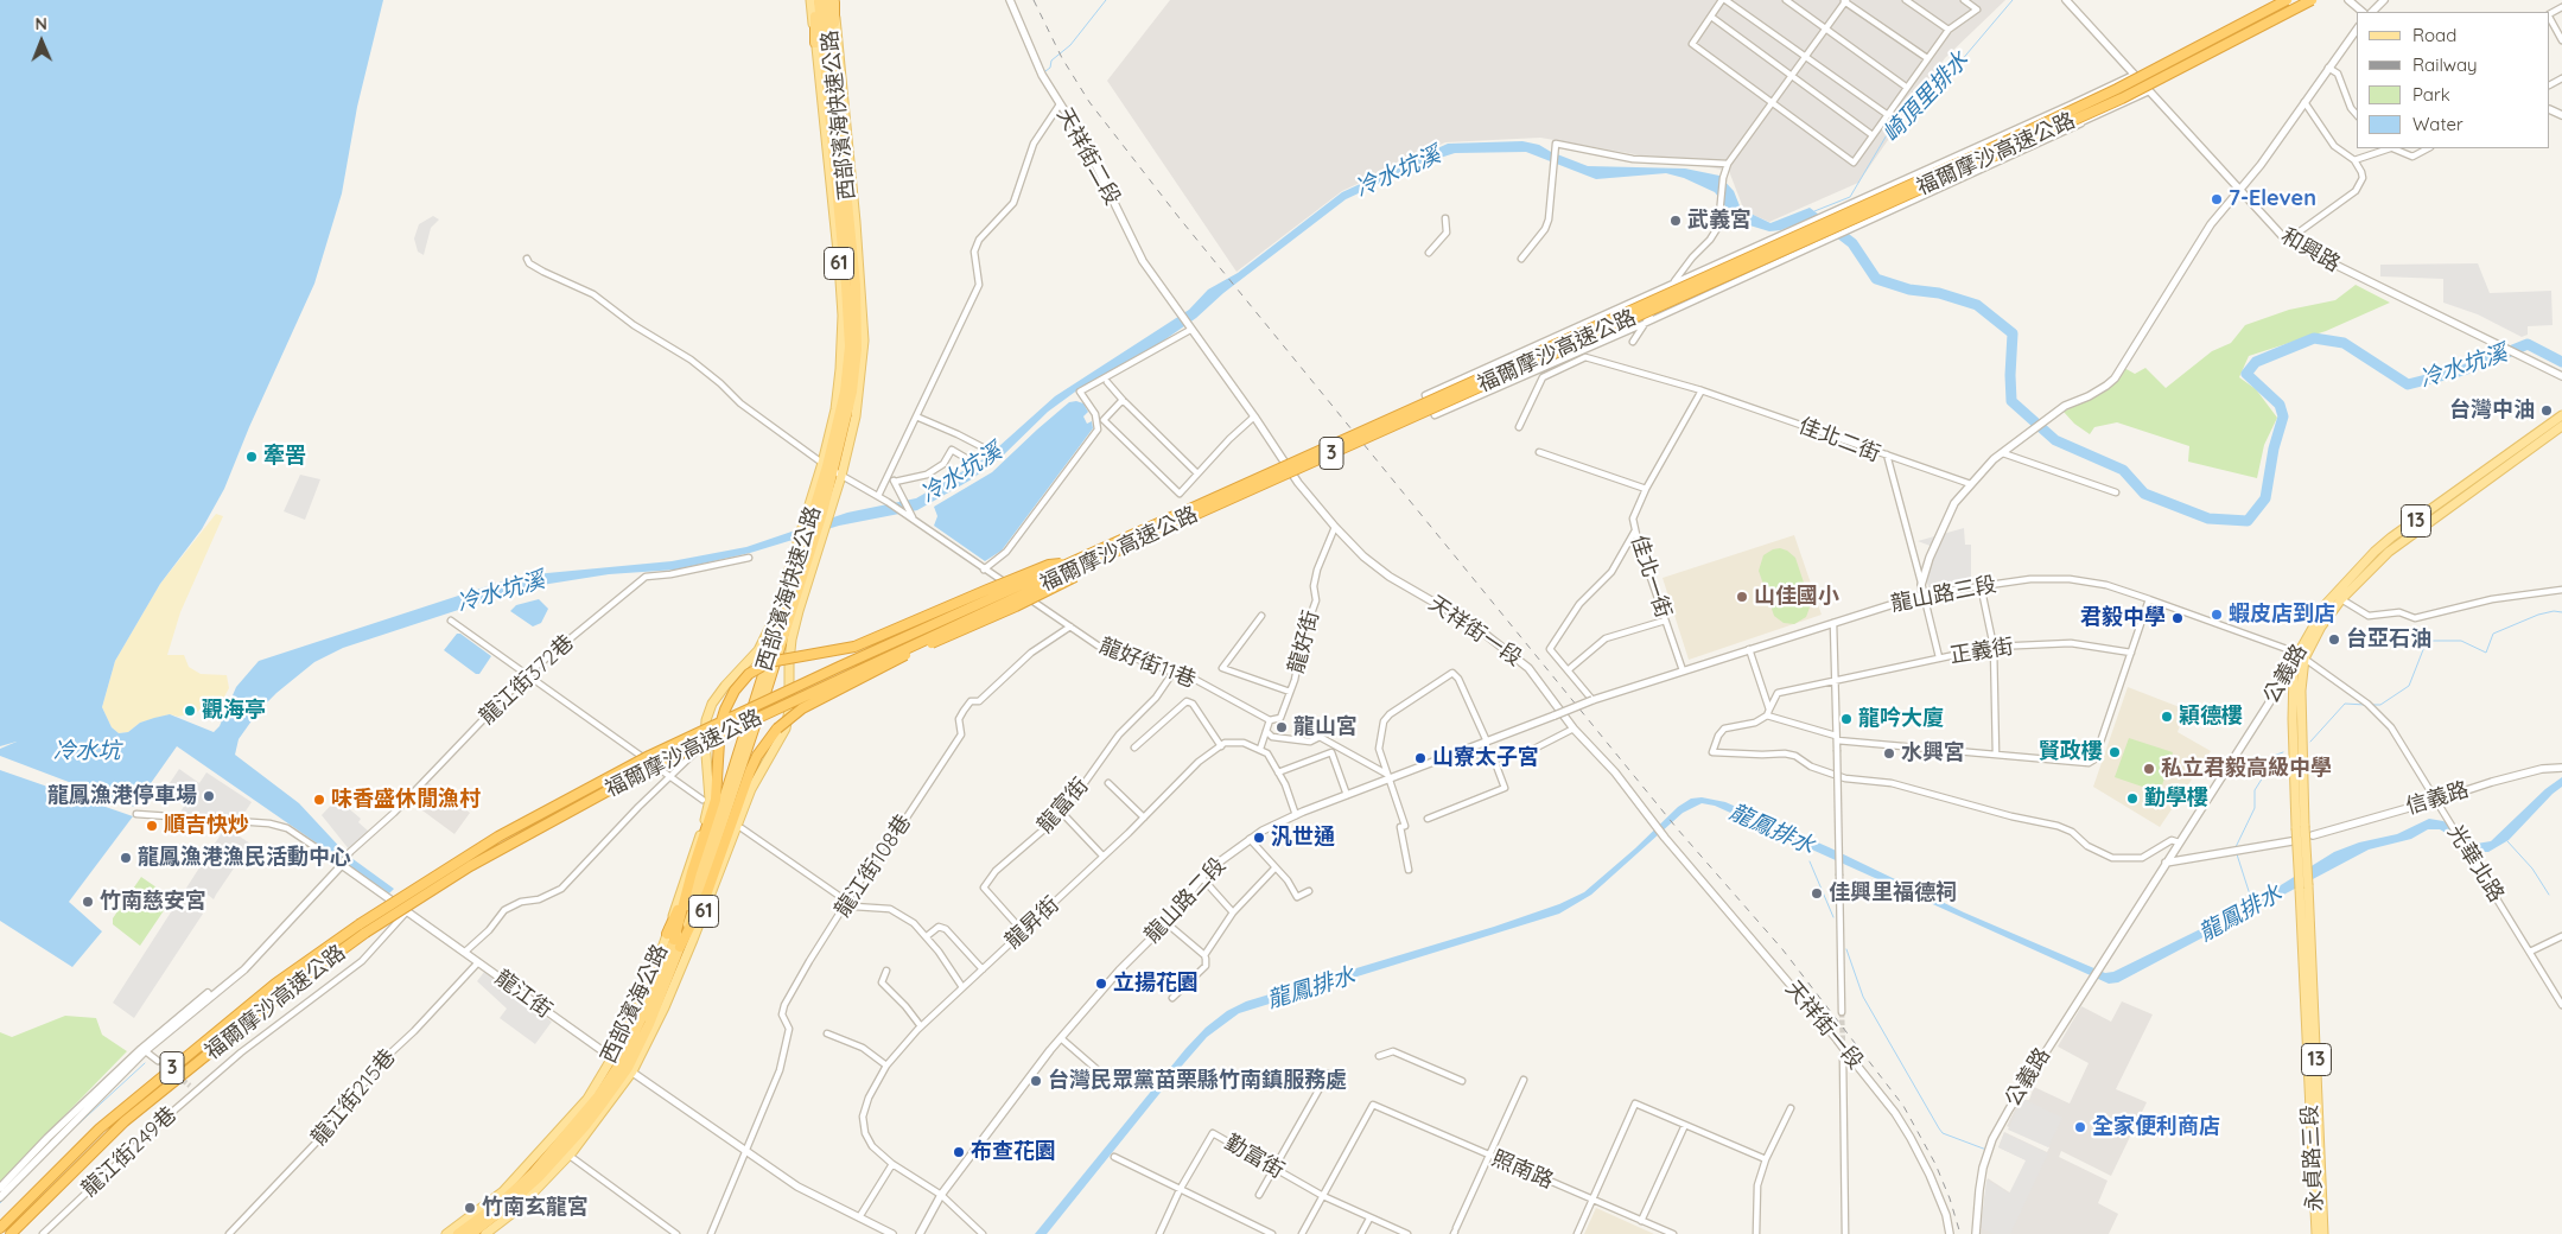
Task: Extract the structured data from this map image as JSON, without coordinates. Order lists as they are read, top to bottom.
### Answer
{
  "streets": {
    "highway": [
      "西部濱海快速公路",
      "福爾摩沙高速公路",
      "61",
      "3"
    ],
    "main road": [
      "13",
      "公義路",
      "西部濱海公路",
      "永貞路三段"
    ],
    "street": [
      "天祥街二段",
      "和興路",
      "佳北二街",
      "佳北一街",
      "龍山路三段",
      "天祥街一段",
      "龍好街",
      "正義街",
      "龍好街11巷",
      "龍江街372巷",
      "信義路",
      "龍富街",
      "光華北路",
      "龍江街108巷",
      "龍山路二段",
      "龍昇街",
      "龍江街",
      "龍江街215巷",
      "龍江街249巷",
      "勤富街",
      "照南路"
    ]
  },
  "crossings": [
    ["西部濱海快速公路", "61"],
    ["西部濱海快速公路", "龍好街11巷"],
    ["西部濱海快速公路", "龍江街"],
    ["西部濱海快速公路", "西部濱海公路"],
    ["61", "龍好街11巷"],
    ["佳北二街", "佳北一街"],
    ["佳北一街", "龍山路三段"],
    ["龍山路三段", "公義路"],
    ["龍山路三段", "光華北路"],
    ["龍山路三段", "龍山路二段"],
    ["龍山路三段", "永貞路三段"],
    ["天祥街一段", "龍好街"],
    ["龍好街", "龍好街11巷"],
    ["龍好街11巷", "龍富街"],
    ["龍好街11巷", "龍江街108巷"],
    ["公義路", "光華北路"],
    ["公義路", "永貞路三段"],
    ["龍江街372巷", "龍江街"],
    ["信義路", "光華北路"],
    ["龍富街", "龍昇街"],
    ["光華北路", "永貞路三段"],
    ["龍江街108巷", "龍江街"],
    ["龍山路二段", "龍昇街"],
    ["龍江街", "西部濱海公路"],
    ["龍江街", "龍江街215巷"],
    ["龍江街", "龍江街249巷"],
    ["勤富街", "照南路"]
  ],
  "water": [
    "崎頂里排水",
    "冷水坑溪",
    "冷水坑",
    "龍鳳排水"
  ],
  "places": [
    "7-Eleven",
    "武義宮",
    "台灣中油",
    "牽罟",
    "山佳國小",
    "蝦皮店到店",
    "君毅中學",
    "台亞石油",
    "觀海亭",
    "穎德樓",
    "龍吟大廈",
    "龍山宮",
    "賢政樓",
    "水興宮",
    "山寮太子宮",
    "私立君毅高級中學",
    "龍鳳漁港停車場",
    "勤學樓",
    "味香盛休閒漁村",
    "順吉快炒",
    "汎世通",
    "龍鳳漁港漁民活動中心",
    "佳興里福德祠",
    "竹南慈安宮",
    "立揚花園",
    "台灣民眾黨苗栗縣竹南鎮服務處",
    "全家便利商店",
    "布查花園",
    "竹南玄龍宮"
  ],
  "legend": [
    "Road",
    "Railway",
    "Park",
    "Water"
  ],
  "north": "top"
}
